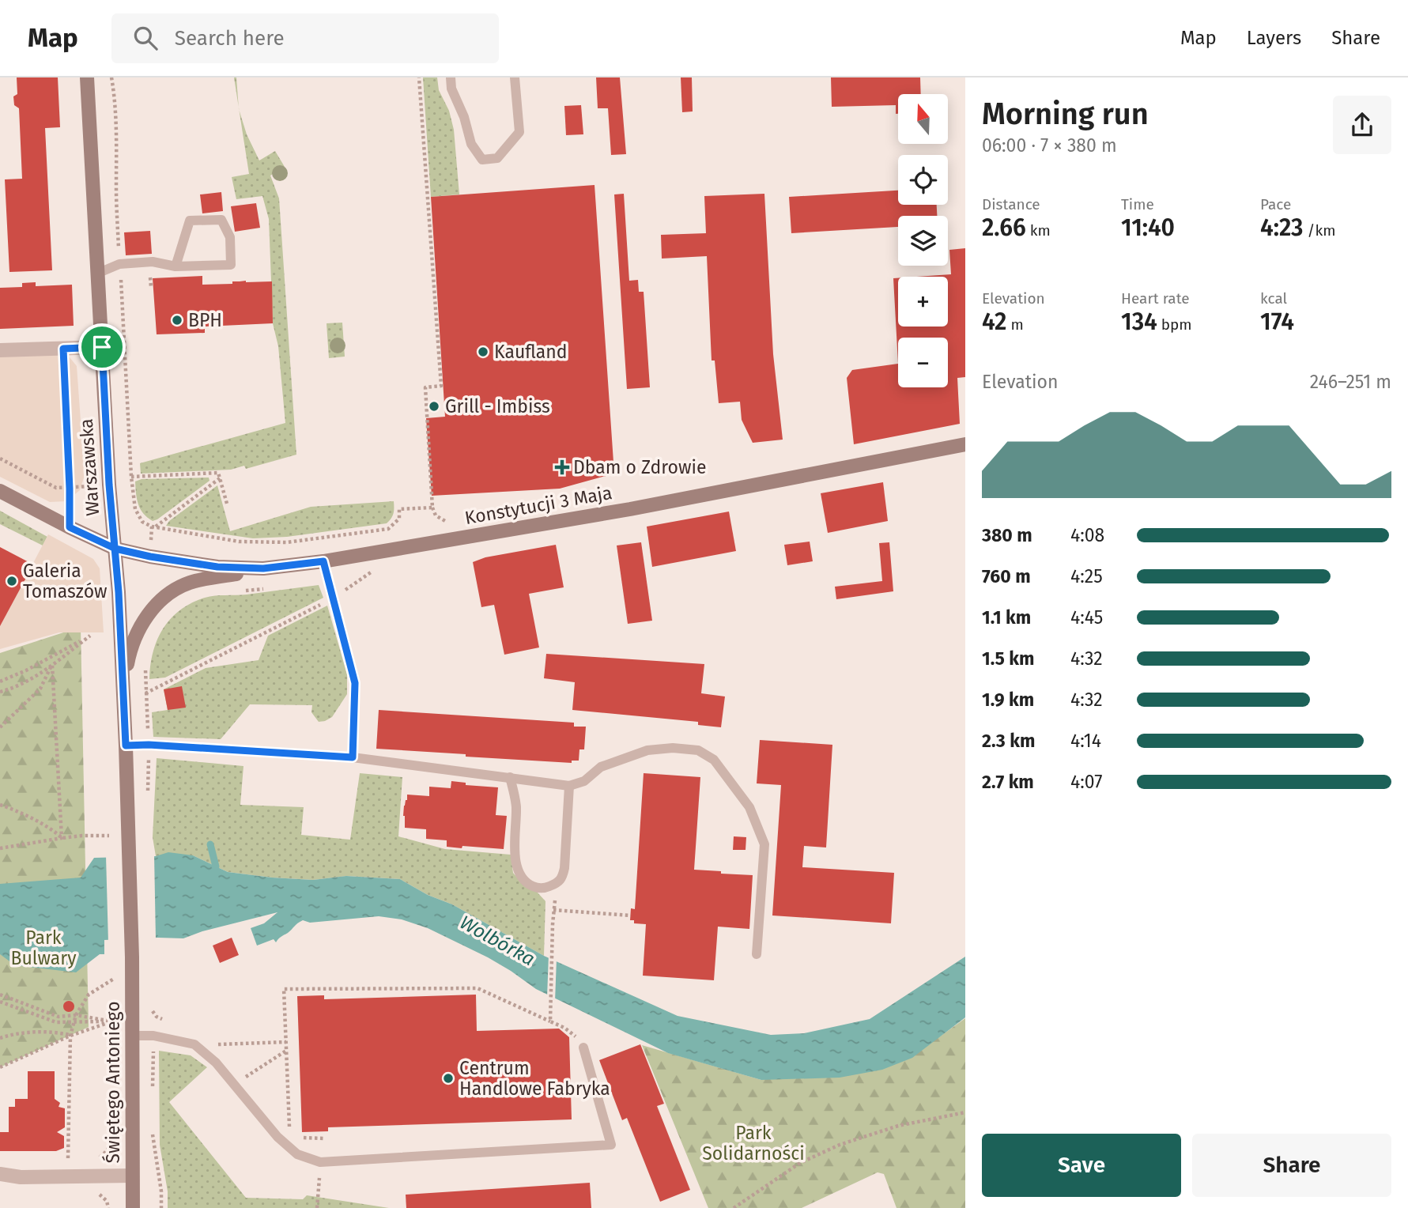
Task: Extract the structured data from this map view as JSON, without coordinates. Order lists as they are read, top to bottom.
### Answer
{
  "streets": {
    "street": ["Warszawska", "Konstytucji 3 Maja", "Świętego Antoniego"]
  },
  "crossings": [
    ["Warszawska", "Konstytucji 3 Maja"],
    ["Warszawska", "Świętego Antoniego"]
  ],
  "water": ["Wolbórka"],
  "parks": ["Park Bulwary", "Park Solidarności"],
  "places": {
    "other": [
      "BPH",
      "Kaufland",
      "Grill - Imbiss",
      "Galeria Tomaszów",
      "Centrum Handlowe Fabryka"
    ],
    "health": ["Dbam o Zdrowie"]
  },
  "north": "top",
  "page": {
    "header": "Map",
    "search": "Search here",
    "nav": ["Map", "Layers", "Share"],
    "heading": ["Morning run", "06:00 · 7 × 380 m"],
    "map_buttons": ["+", "−"],
    "stats": [
      ["Distance", "2.66 km"],
      ["Time", "11:40"],
      ["Pace", "4:23 /km"],
      ["Elevation", "42 m"],
      ["Heart rate", "134 bpm"],
      ["kcal", "174"]
    ],
    "chart": ["Elevation", "246–251 m"],
    "list": [
      {
        "name": "380 m",
        "note": "4:08"
      },
      {
        "name": "760 m",
        "note": "4:25"
      },
      {
        "name": "1.1 km",
        "note": "4:45"
      },
      {
        "name": "1.5 km",
        "note": "4:32"
      },
      {
        "name": "1.9 km",
        "note": "4:32"
      },
      {
        "name": "2.3 km",
        "note": "4:14"
      },
      {
        "name": "2.7 km",
        "note": "4:07"
      }
    ],
    "buttons": ["Save", "Share"]
  }
}
